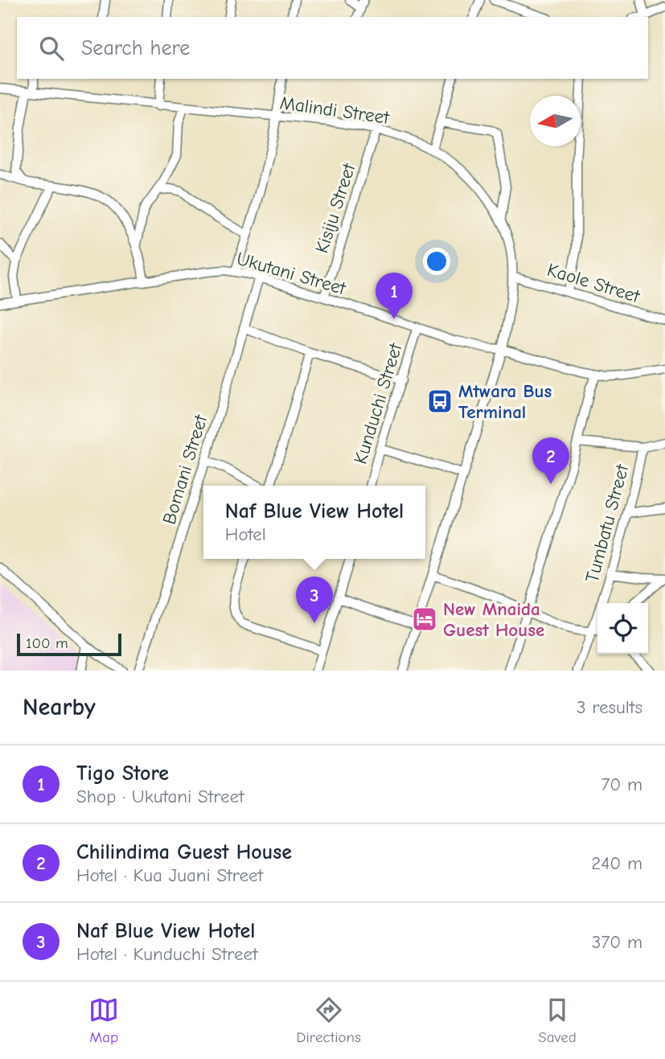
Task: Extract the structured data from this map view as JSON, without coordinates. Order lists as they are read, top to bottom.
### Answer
{
  "streets": {
    "street": [
      "Malindi Street",
      "Kisiju Street",
      "Ukutani Street",
      "Kaole Street",
      "Kunduchi Street",
      "Bomani Street",
      "Tumbatu Street"
    ]
  },
  "crossings": [
    ["Malindi Street", "Kisiju Street"],
    ["Malindi Street", "Ukutani Street"],
    ["Malindi Street", "Kaole Street"],
    ["Kisiju Street", "Ukutani Street"],
    ["Ukutani Street", "Kunduchi Street"],
    ["Ukutani Street", "Bomani Street"]
  ],
  "places": {
    "bus stop": ["Mtwara Bus Terminal"],
    "hotel": ["New Mnaida Guest House"]
  },
  "scale_bar": "100 m",
  "north": "left",
  "page": {
    "search": "Search here",
    "pins": ["1", "2", "3"],
    "popup": ["Naf Blue View Hotel", "Hotel"],
    "scale": "100 m",
    "heading": ["Nearby", "3 results"],
    "list": [
      {
        "mark": "1",
        "name": "Tigo Store",
        "note": "Shop · Ukutani Street",
        "value": "70 m"
      },
      {
        "mark": "2",
        "name": "Chilindima Guest House",
        "note": "Hotel · Kua Juani Street",
        "value": "240 m"
      },
      {
        "mark": "3",
        "name": "Naf Blue View Hotel",
        "note": "Hotel · Kunduchi Street",
        "value": "370 m"
      }
    ],
    "nav": ["Map", "Directions", "Saved"]
  }
}
